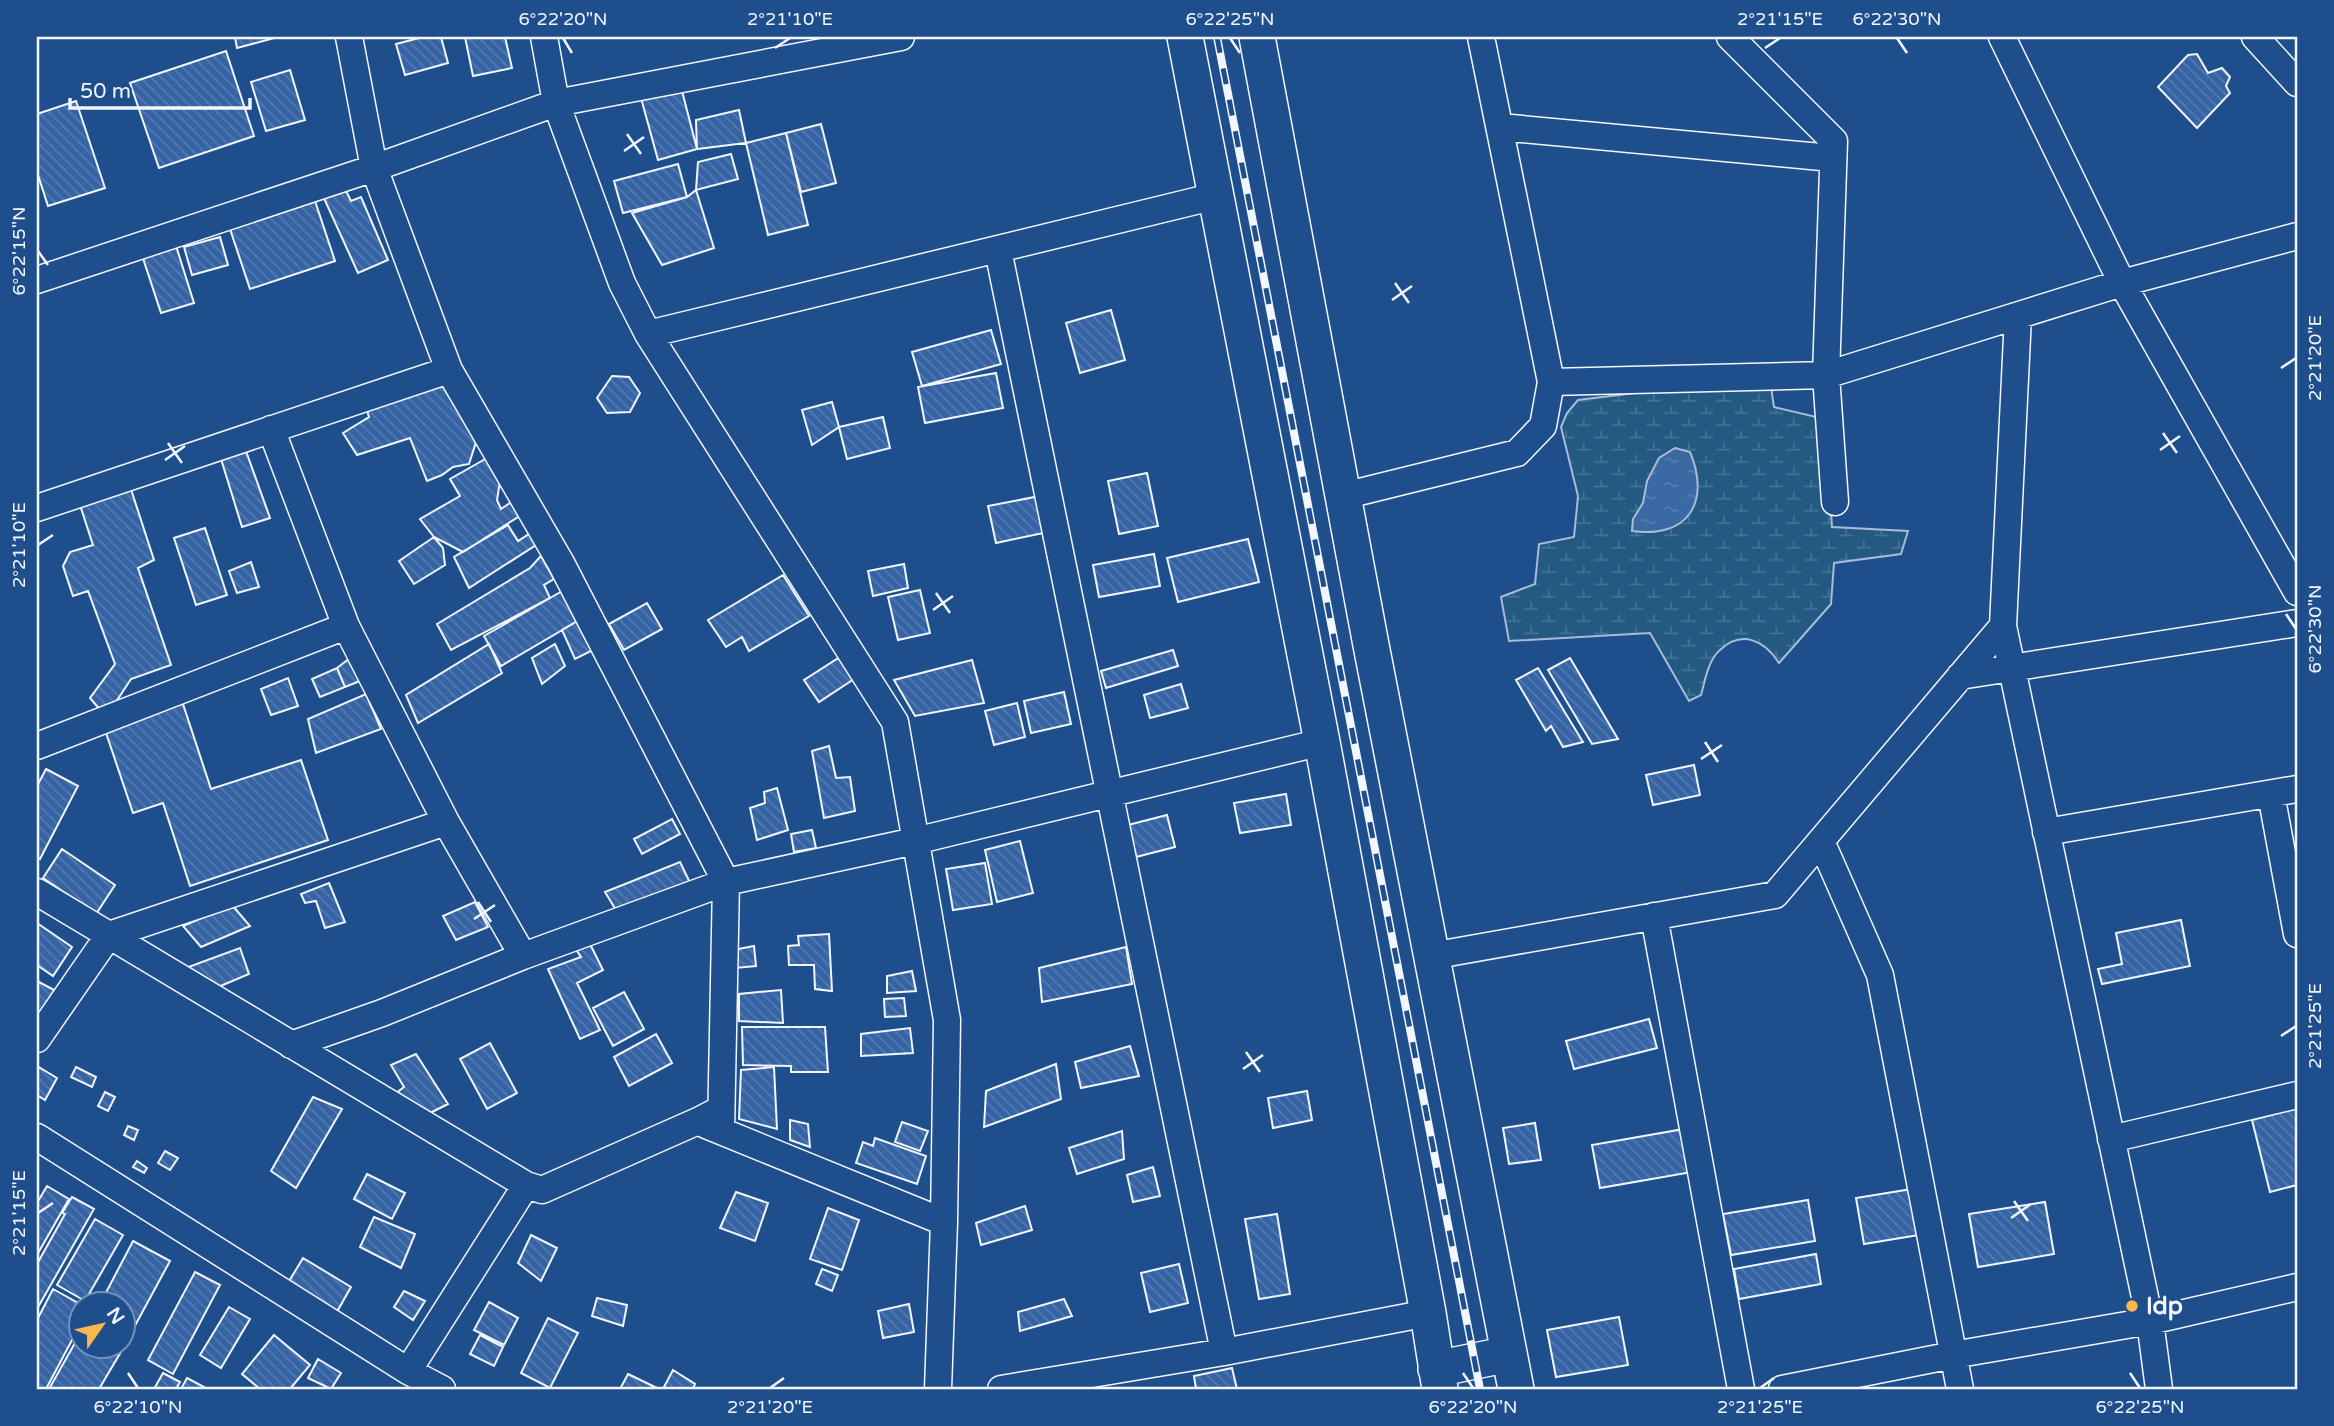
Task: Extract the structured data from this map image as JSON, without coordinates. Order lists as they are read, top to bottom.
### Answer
{
  "places": ["Idp"],
  "scale_bar": "50 m",
  "north": "top right",
  "coordinates": [
    "6°22'20\"N",
    "2°21'10\"E",
    "6°22'25\"N",
    "2°21'15\"E",
    "6°22'30\"N",
    "6°22'15\"N",
    "2°21'20\"E",
    "2°21'25\"E",
    "6°22'10\"N"
  ]
}
